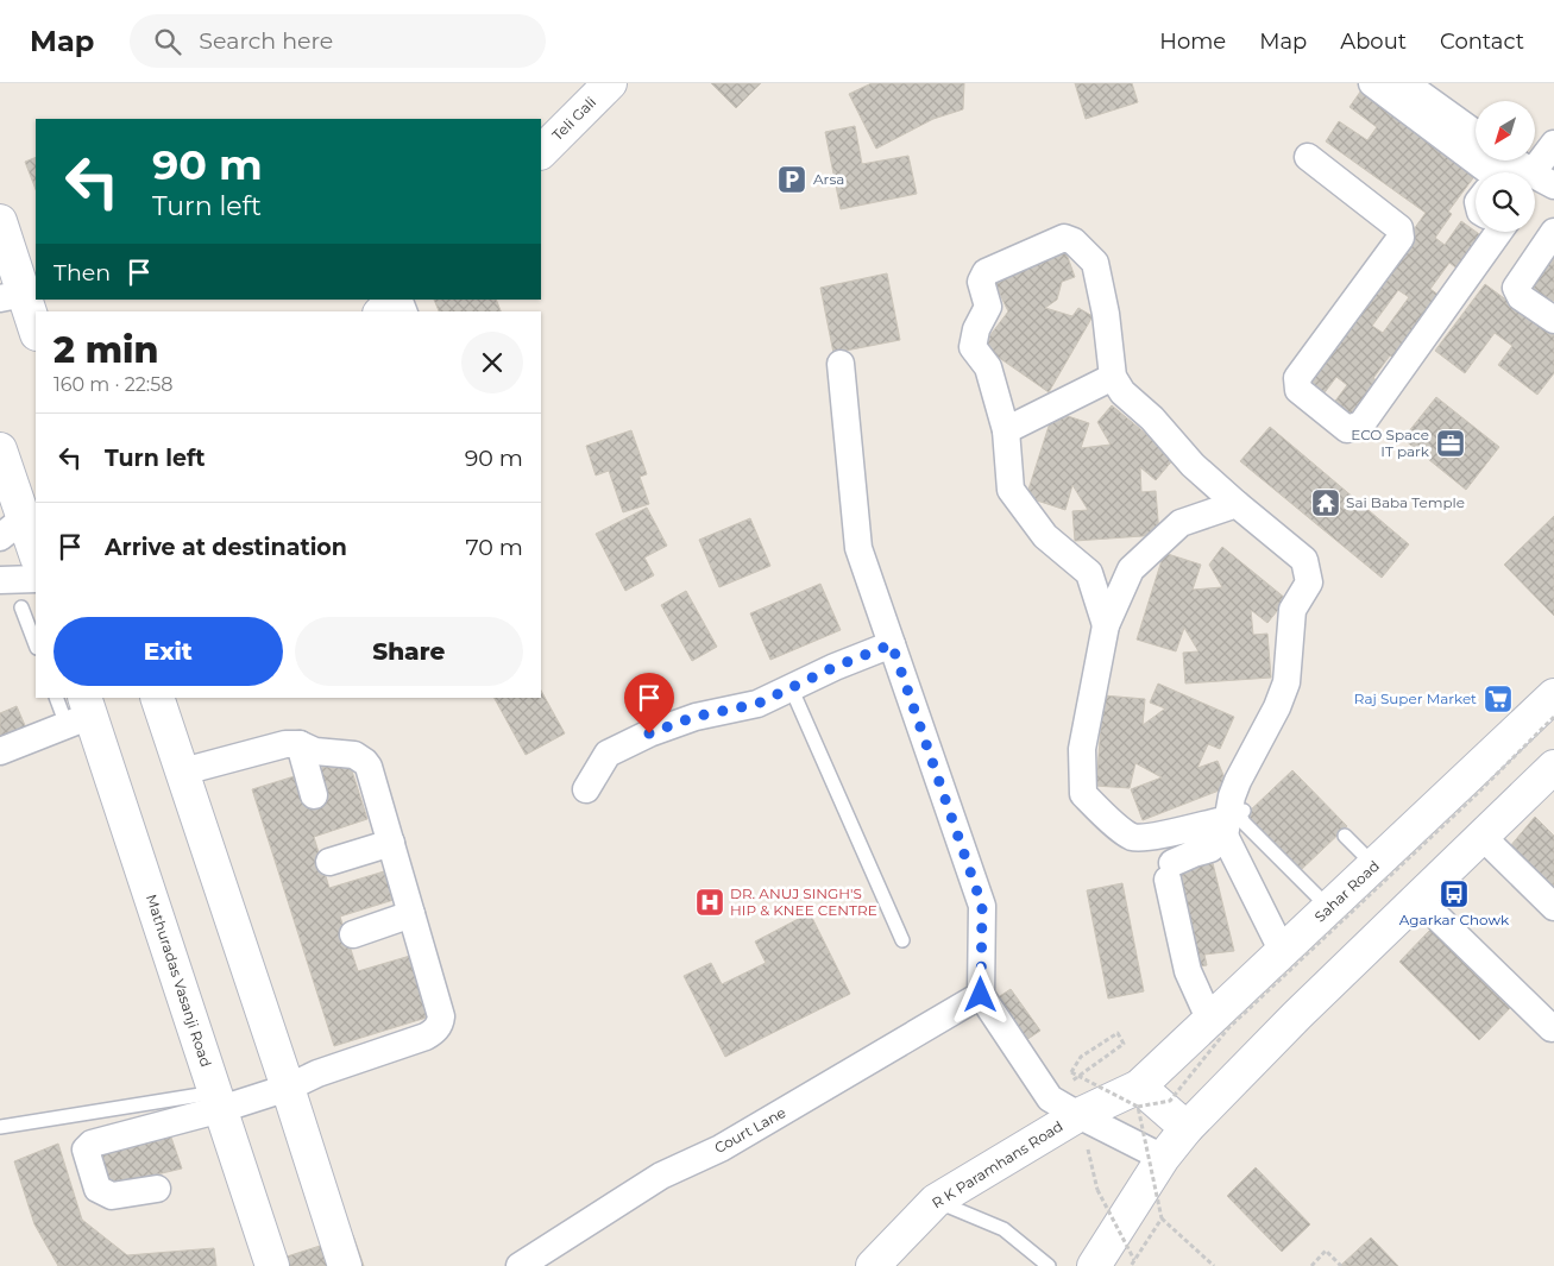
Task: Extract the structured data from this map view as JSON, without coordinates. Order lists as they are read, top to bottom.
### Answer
{
  "streets": {
    "main road": [
      "Teli Gali",
      "Sahar Road",
      "Mathuradas Vasanji Road",
      "R K Paramhans Road"
    ],
    "street": ["Court Lane"]
  },
  "crossings": [
    ["Sahar Road", "R K Paramhans Road"]
  ],
  "places": {
    "parking": ["Arsa"],
    "office": ["ECO Space IT park"],
    "temple": ["Sai Baba Temple"],
    "supermarket": ["Raj Super Market"],
    "bus stop": ["Agarkar Chowk"],
    "hospital": ["DR. ANUJ SINGH'S HIP & KNEE CENTRE"]
  },
  "north": "bottom left",
  "page": {
    "header": "Map",
    "search": "Search here",
    "nav": [
      "Home",
      "Map",
      "About",
      "Contact"
    ],
    "turn": ["90 m", "Turn left"],
    "then": "Then",
    "heading": ["2 min", "160 m · 22:58"],
    "list": [
      {
        "name": "Turn left",
        "value": "90 m"
      },
      {
        "name": "Arrive at destination",
        "value": "70 m"
      }
    ],
    "buttons": ["Exit", "Share"]
  }
}
